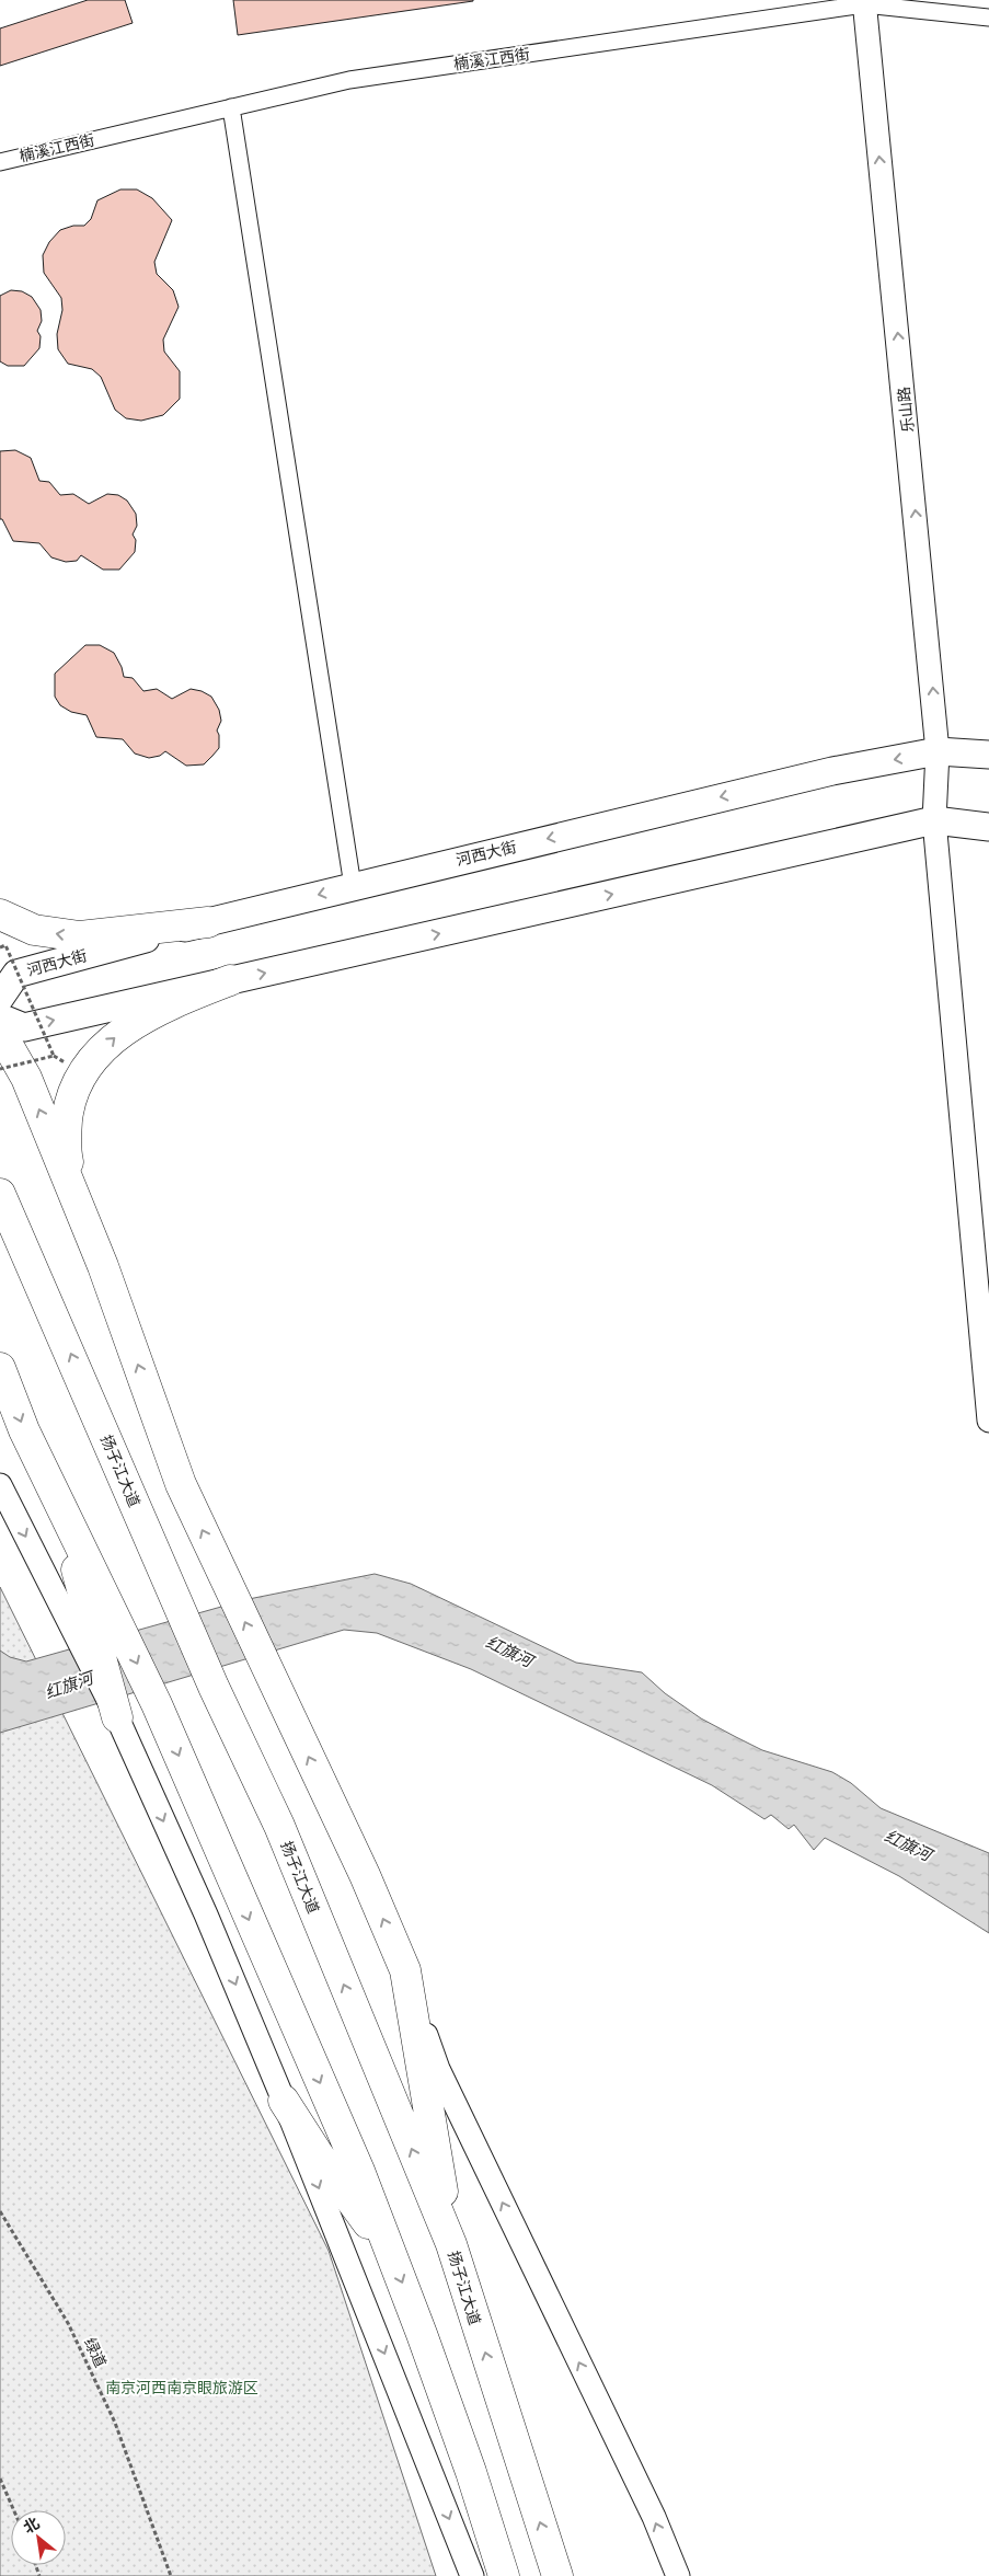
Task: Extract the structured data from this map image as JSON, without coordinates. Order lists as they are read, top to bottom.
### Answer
{
  "streets": {
    "highway": ["扬子江大道"],
    "main road": ["河西大街"],
    "street": ["楠溪江西街", "乐山路"],
    "path": ["绿道"]
  },
  "crossings": [
    ["楠溪江西街", "乐山路"],
    ["乐山路", "河西大街"]
  ],
  "one_way": ["乐山路"],
  "water": ["红旗河"],
  "parks": ["南京河西南京眼旅游区"],
  "north": "top left"
}
